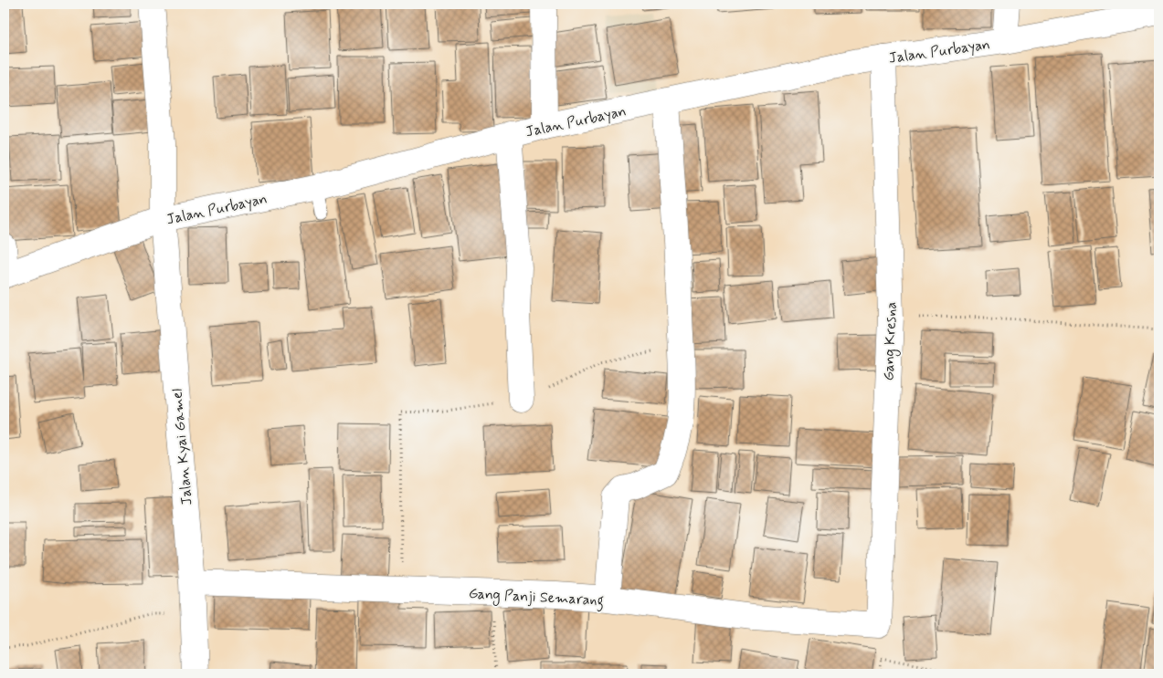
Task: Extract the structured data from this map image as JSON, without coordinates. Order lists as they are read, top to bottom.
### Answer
{
  "streets": {
    "street": [
      "Jalan Purbayan",
      "Gang Kresna",
      "Jalan Kyai Gamel",
      "Gang Panji Semarang"
    ]
  },
  "crossings": [
    ["Jalan Purbayan", "Gang Kresna"],
    ["Jalan Purbayan", "Jalan Kyai Gamel"],
    ["Gang Kresna", "Gang Panji Semarang"],
    ["Jalan Kyai Gamel", "Gang Panji Semarang"]
  ]
}
